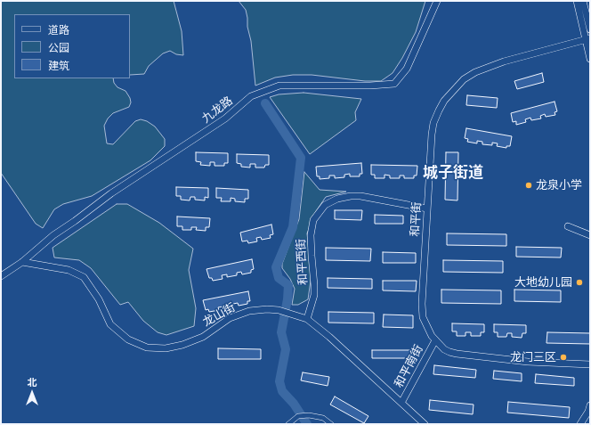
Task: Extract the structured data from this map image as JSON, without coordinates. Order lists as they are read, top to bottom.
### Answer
{
  "streets": {
    "street": [
      "九龙路",
      "和平街",
      "和平西街",
      "龙山街",
      "和平南街"
    ]
  },
  "crossings": [
    ["九龙路", "龙山街"],
    ["和平街", "和平西街"],
    ["和平街", "和平南街"],
    ["和平西街", "龙山街"],
    ["龙山街", "和平南街"]
  ],
  "districts": ["城子街道"],
  "places": ["龙泉小学", "大地幼儿园", "龙门三区"],
  "legend": ["道路", "公园", "建筑"],
  "north": "top"
}
